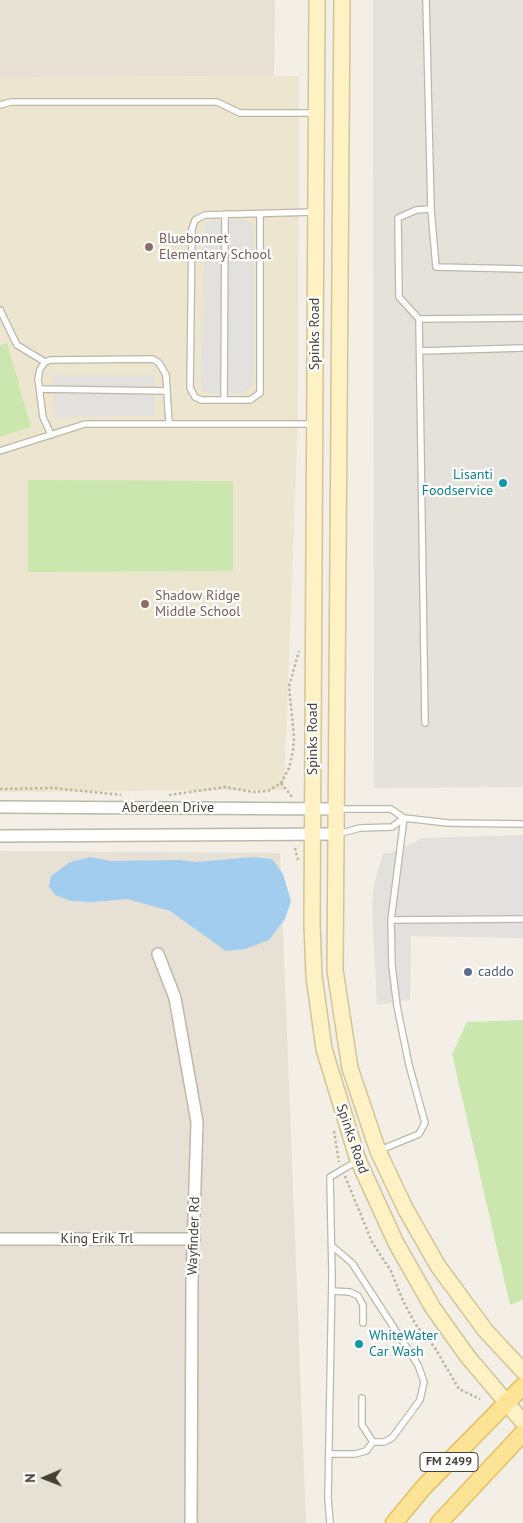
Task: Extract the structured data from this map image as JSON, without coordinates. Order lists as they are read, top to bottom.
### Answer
{
  "streets": {
    "main road": ["Spinks Road", "FM 2499"],
    "street": ["Aberdeen Drive", "Wayfinder Rd", "King Erik Trl"]
  },
  "crossings": [
    ["Spinks Road", "Aberdeen Drive"],
    ["Spinks Road", "FM 2499"],
    ["Wayfinder Rd", "King Erik Trl"]
  ],
  "places": [
    "Bluebonnet Elementary School",
    "Lisanti Foodservice",
    "Shadow Ridge Middle School",
    "caddo",
    "WhiteWater Car Wash"
  ],
  "north": "left"
}
